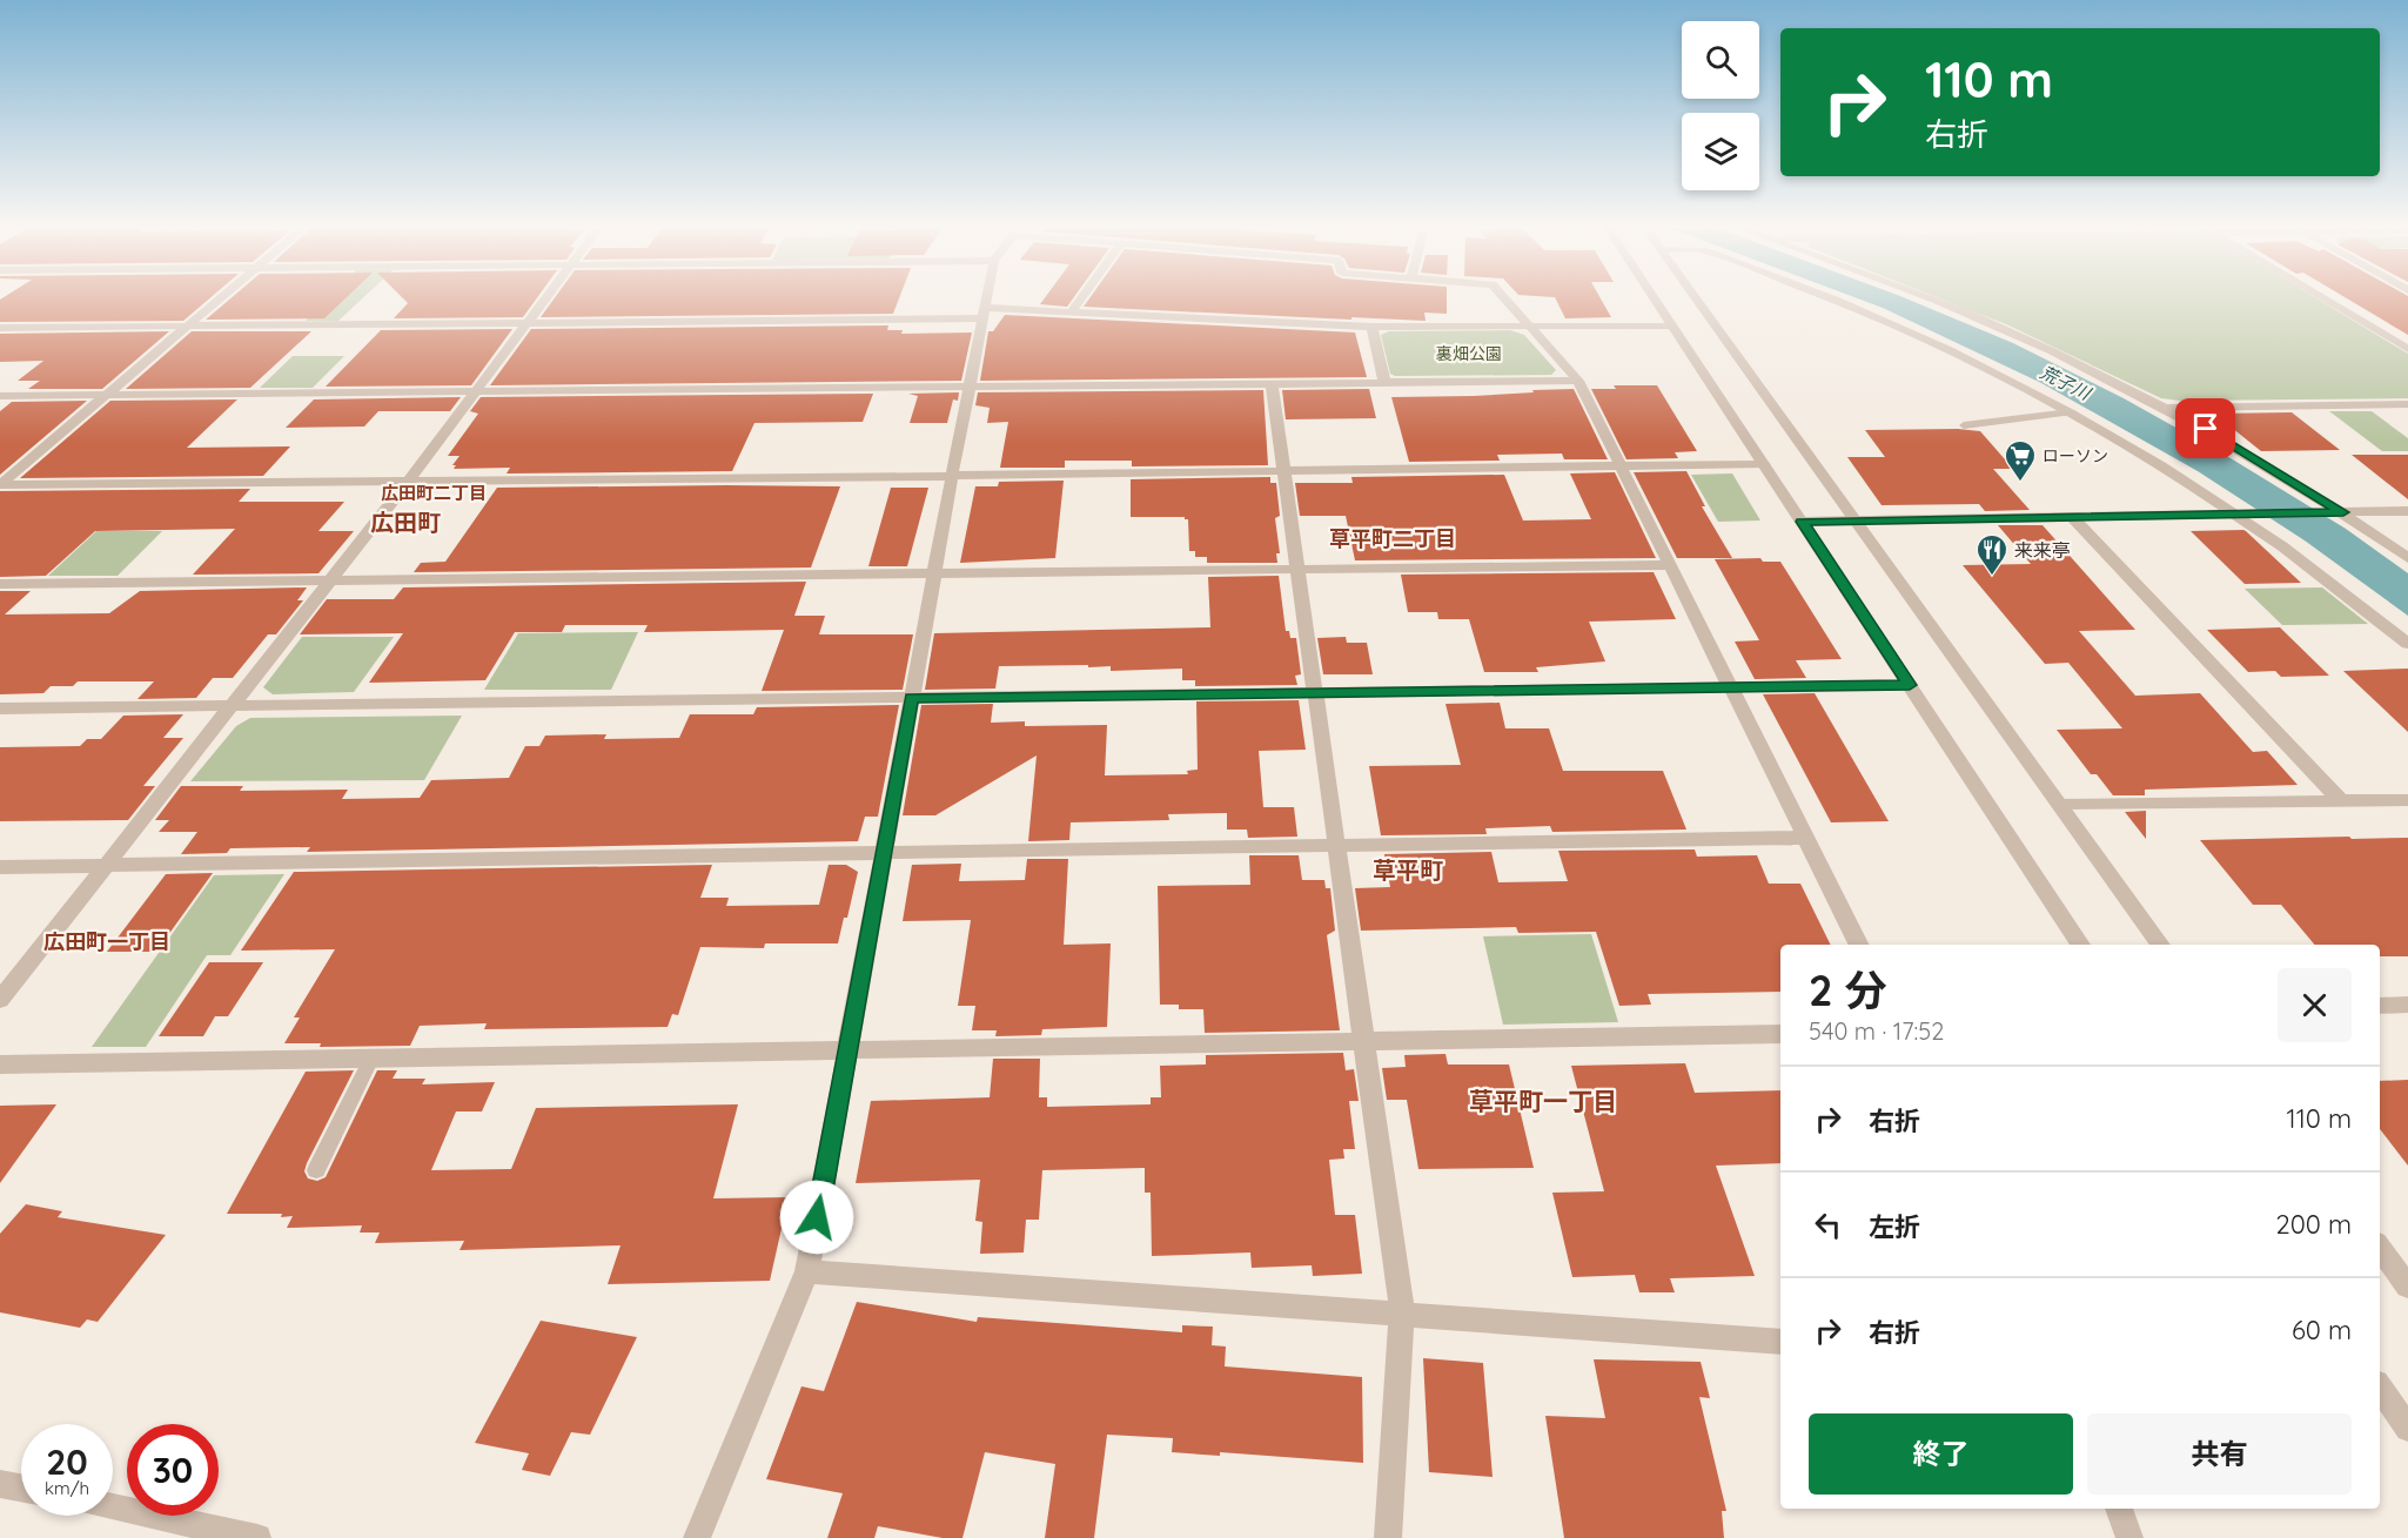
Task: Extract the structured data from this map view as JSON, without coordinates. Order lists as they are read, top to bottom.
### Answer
{
  "districts": [
    "広田町二丁目",
    "広田町",
    "草平町二丁目",
    "草平町",
    "広田町一丁目",
    "草平町一丁目"
  ],
  "water": ["荒子川"],
  "parks": ["裏畑公園"],
  "places": {
    "supermarket": ["ローソン"],
    "restaurant": ["来来亭"]
  },
  "page": {
    "turn": ["110 m", "右折"],
    "heading": ["2 分", "540 m · 17:52"],
    "list": [
      {
        "name": "右折",
        "value": "110 m"
      },
      {
        "name": "左折",
        "value": "200 m"
      },
      {
        "name": "右折",
        "value": "60 m"
      }
    ],
    "buttons": ["終了", "共有"],
    "speed": "20 km/h",
    "limit": "30"
  }
}
